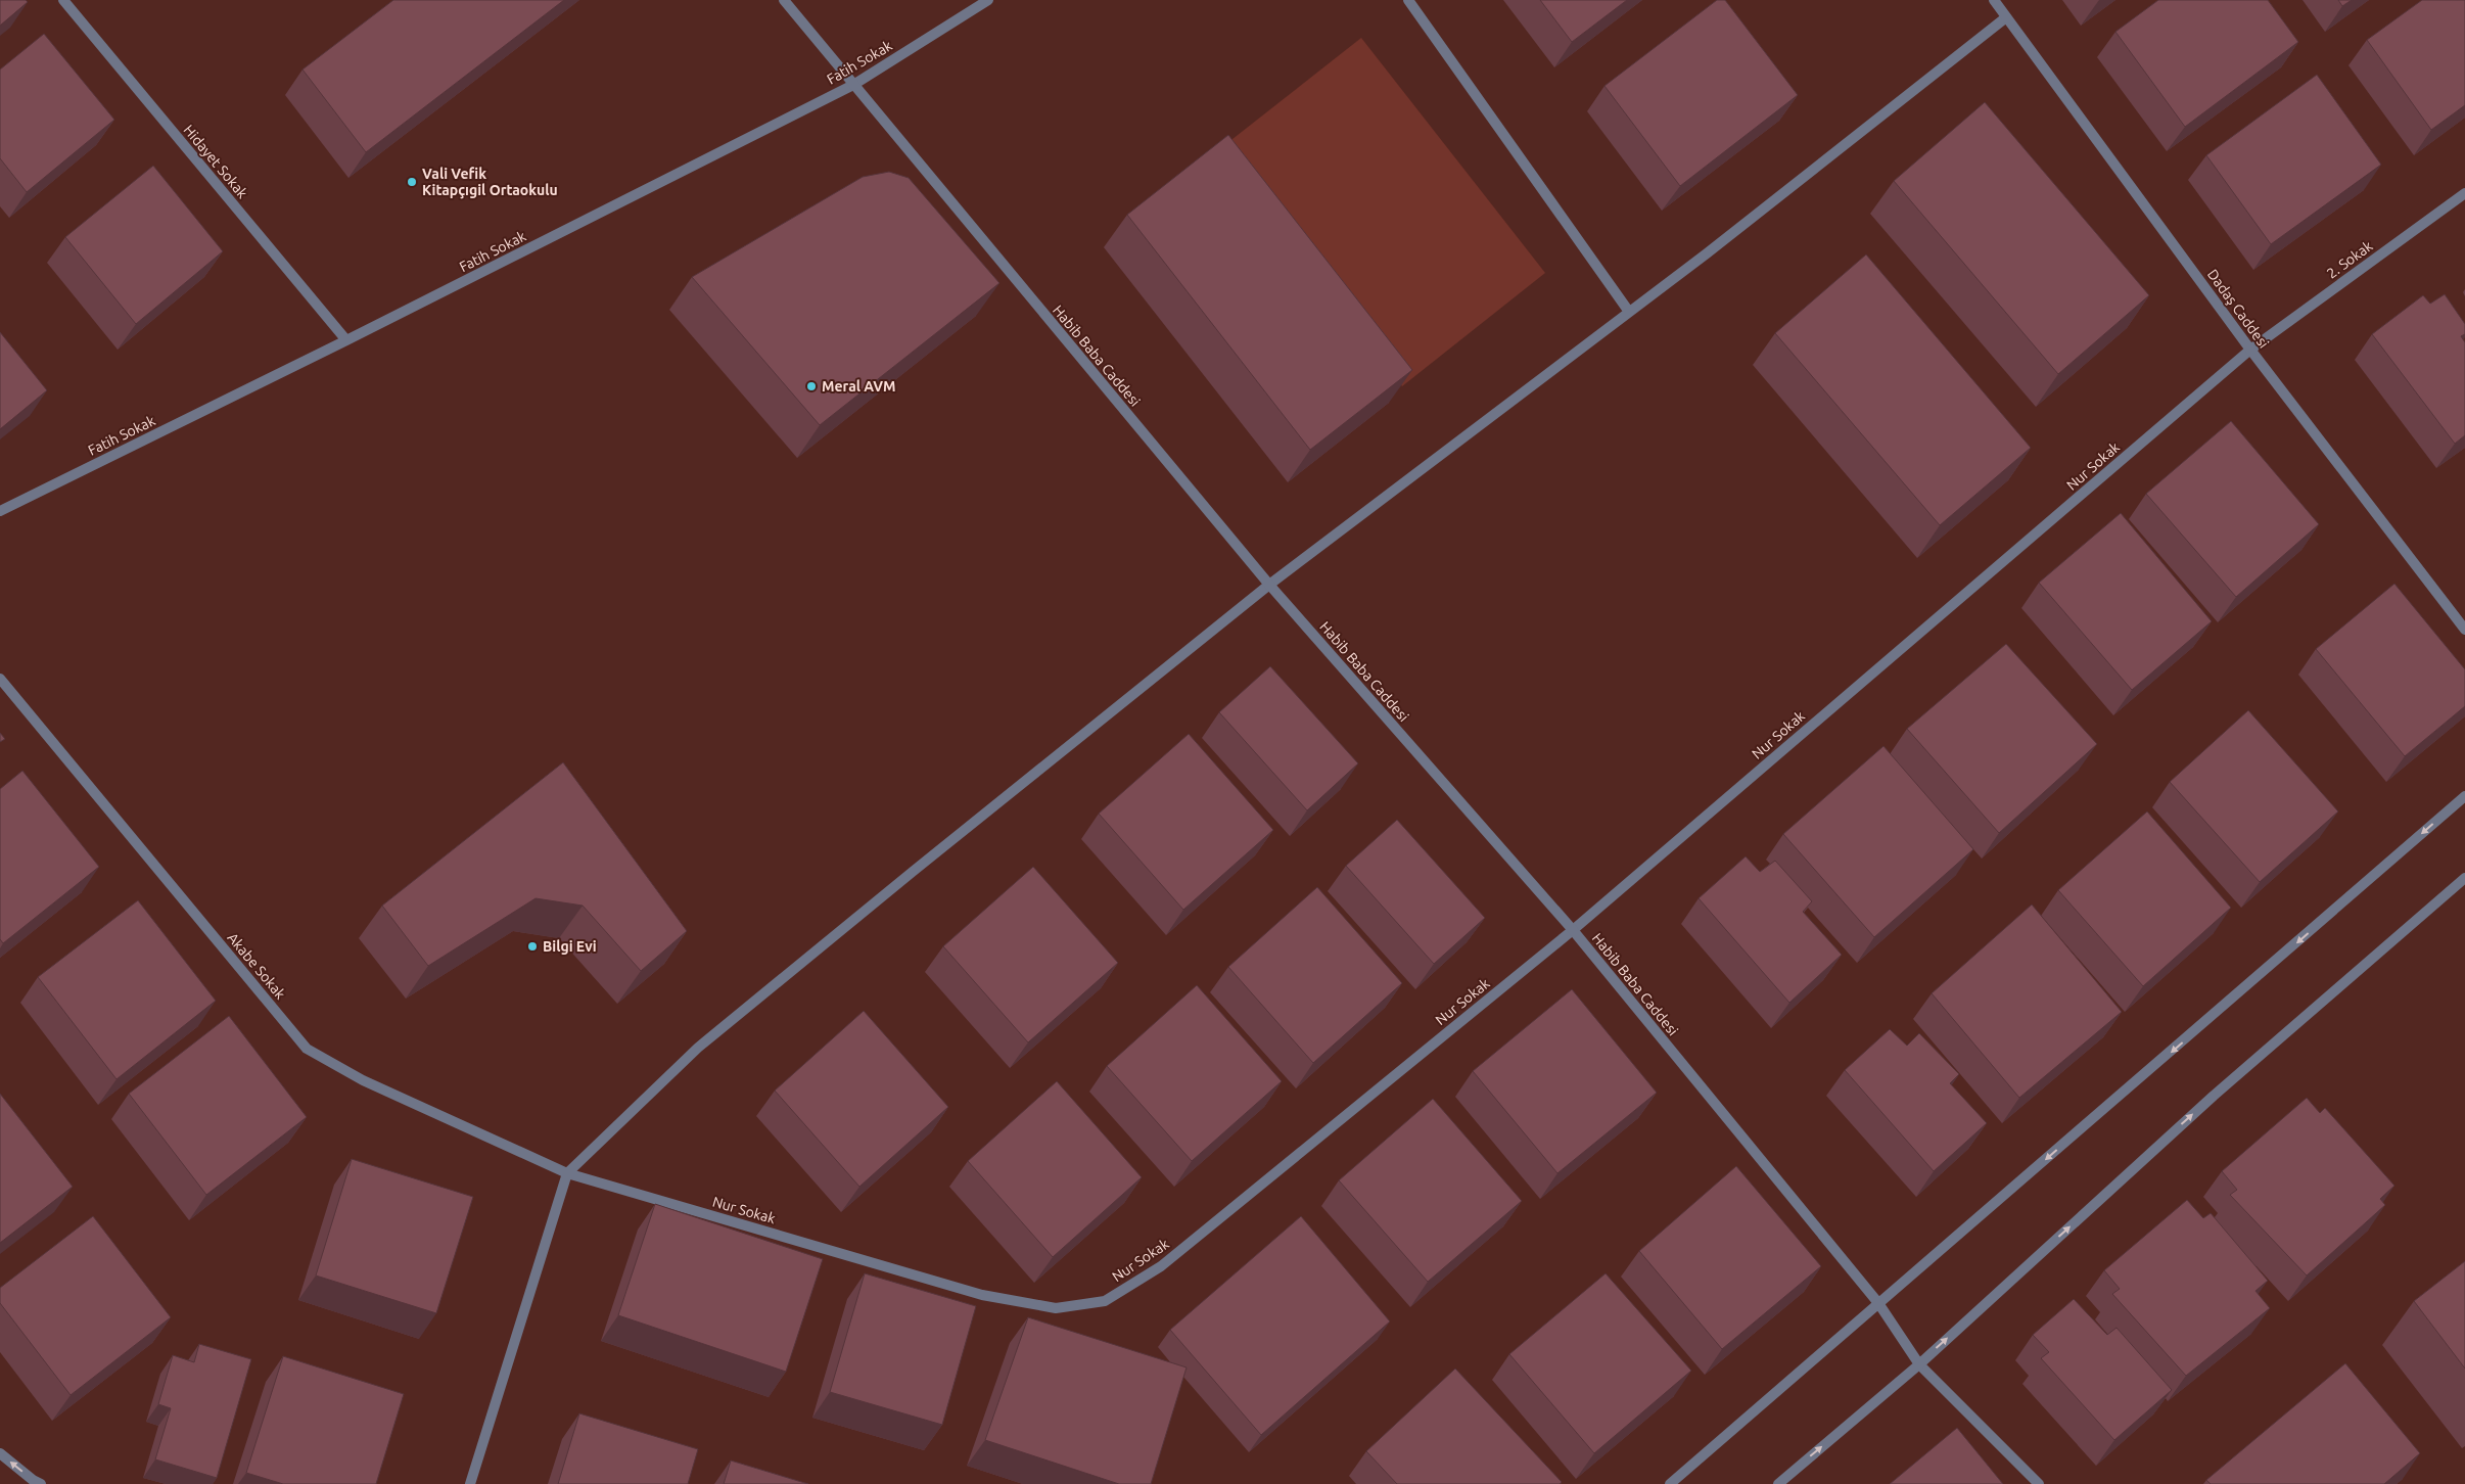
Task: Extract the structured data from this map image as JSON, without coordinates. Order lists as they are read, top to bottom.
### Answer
{
  "streets": {
    "street": [
      "Fatih Sokak",
      "Hidayet Sokak",
      "2. Sokak",
      "Dadaş Caddesi",
      "Habib Baba Caddesi",
      "Nur Sokak",
      "Akabe Sokak"
    ]
  },
  "crossings": [
    ["Fatih Sokak", "Hidayet Sokak"],
    ["Fatih Sokak", "Habib Baba Caddesi"],
    ["2. Sokak", "Dadaş Caddesi"],
    ["2. Sokak", "Nur Sokak"],
    ["Dadaş Caddesi", "Nur Sokak"],
    ["Habib Baba Caddesi", "Nur Sokak"],
    ["Nur Sokak", "Akabe Sokak"]
  ],
  "places": ["Vali Vefik Kitapçıgil Ortaokulu", "Meral AVM", "Bilgi Evi"]
}
